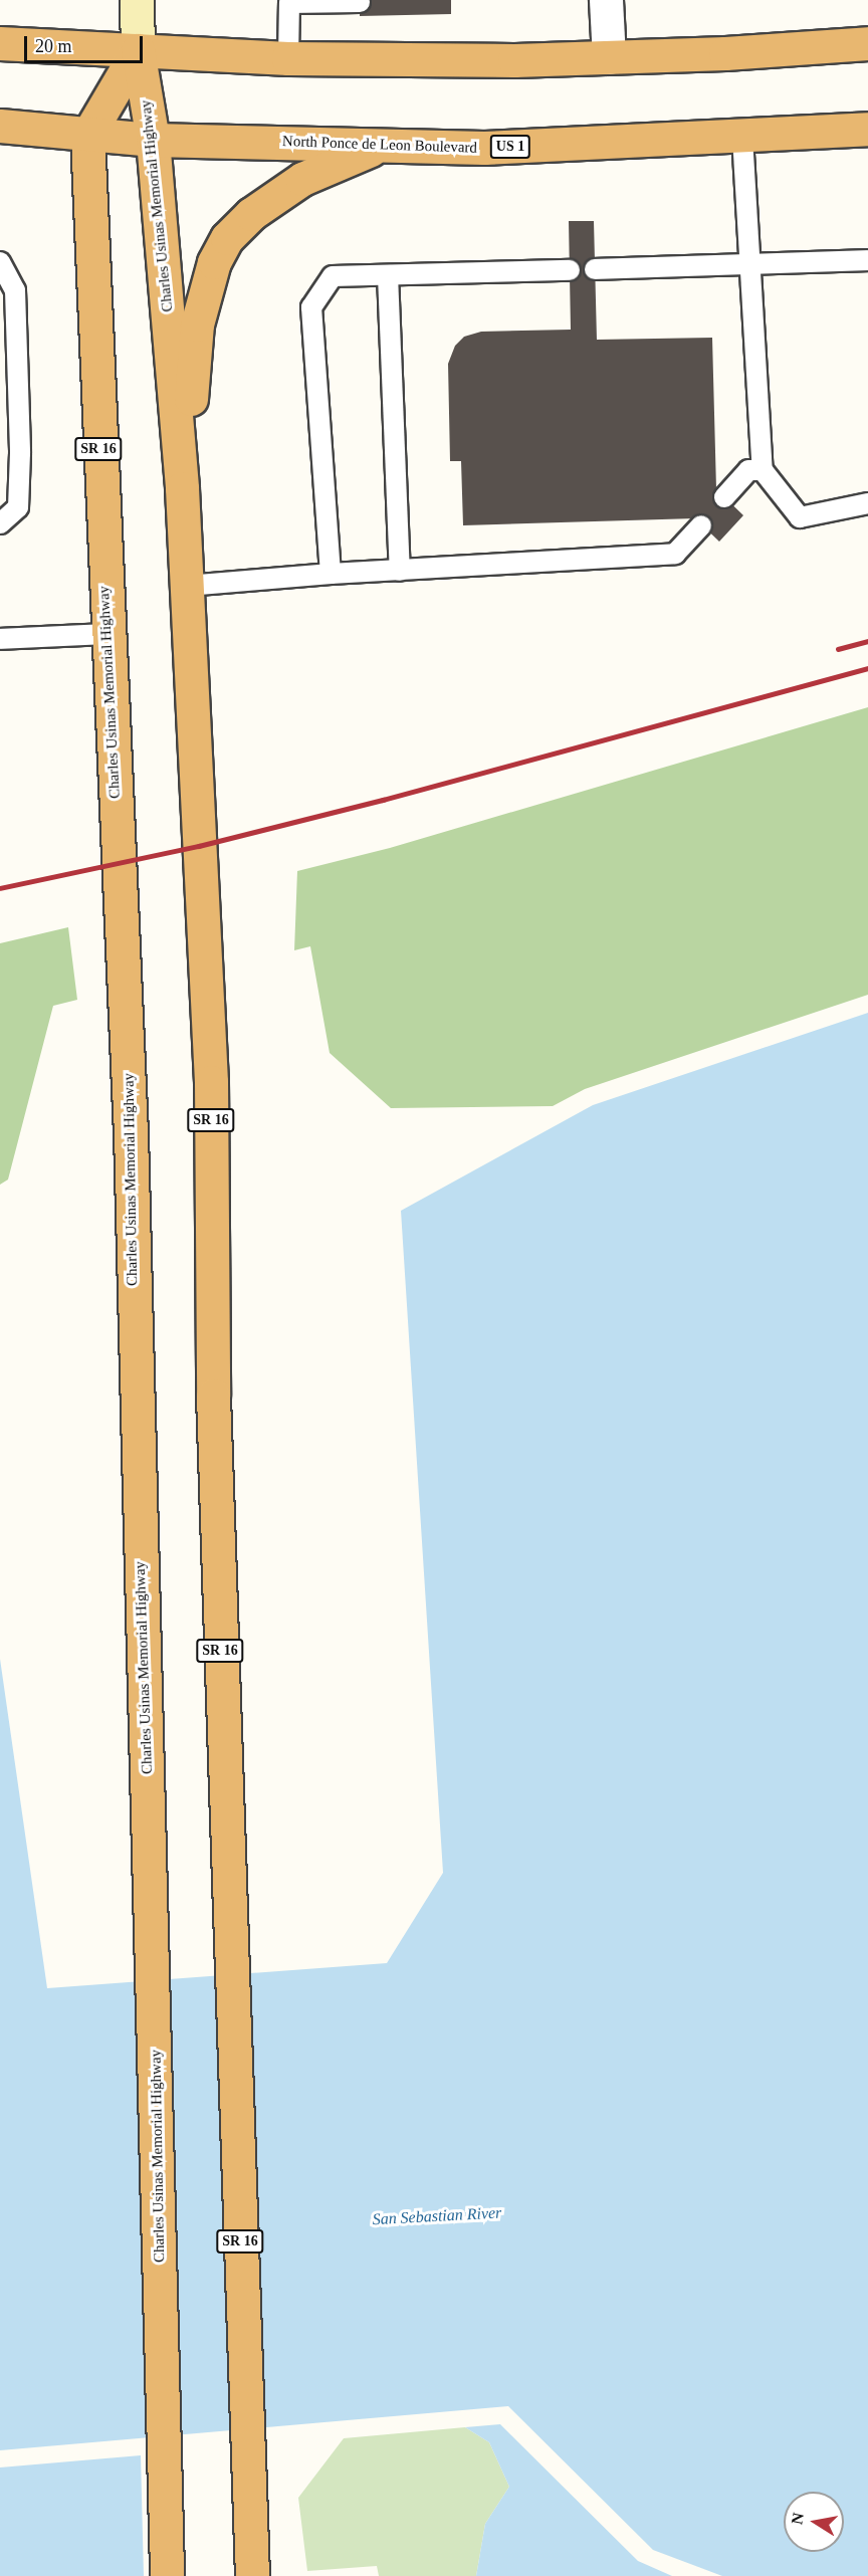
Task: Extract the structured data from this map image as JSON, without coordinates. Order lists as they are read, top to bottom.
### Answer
{
  "streets": {
    "highway": [
      "North Ponce de Leon Boulevard",
      "US 1",
      "Charles Usinas Memorial Highway",
      "SR 16"
    ]
  },
  "crossings": [
    ["North Ponce de Leon Boulevard", "Charles Usinas Memorial Highway"],
    ["Charles Usinas Memorial Highway", "SR 16"]
  ],
  "water": ["San Sebastian River"],
  "scale_bar": "20 m",
  "north": "left"
}
